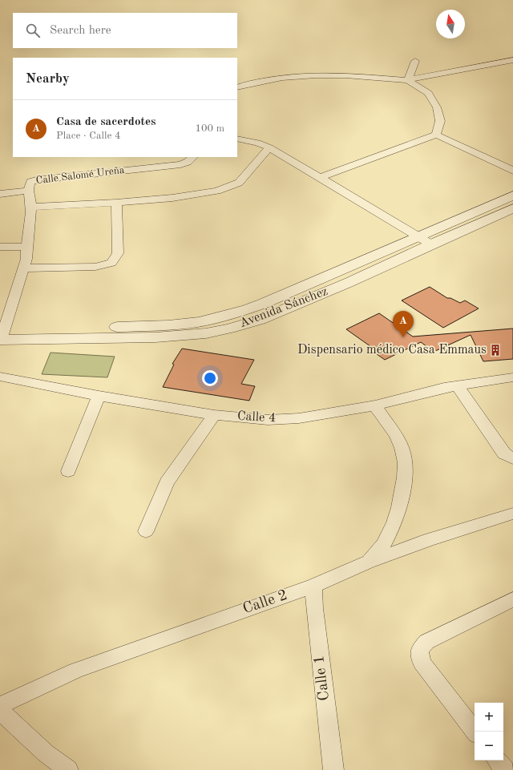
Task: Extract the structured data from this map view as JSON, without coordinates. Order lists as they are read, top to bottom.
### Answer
{
  "streets": {
    "street": [
      "Calle Salomé Ureña",
      "Avenida Sánchez",
      "Calle 4",
      "Calle 2",
      "Calle 1"
    ]
  },
  "crossings": [
    ["Calle Salomé Ureña", "Avenida Sánchez"],
    ["Calle 4", "Calle 2"],
    ["Calle 2", "Calle 1"]
  ],
  "places": {
    "building": ["Dispensario médico Casa Emmaus"]
  },
  "north": "top",
  "page": {
    "search": "Search here",
    "heading": "Nearby",
    "list": [
      {
        "mark": "A",
        "name": "Casa de sacerdotes",
        "note": "Place · Calle 4",
        "value": "100 m"
      }
    ],
    "pins": "A",
    "map_buttons": ["+", "−"]
  }
}
